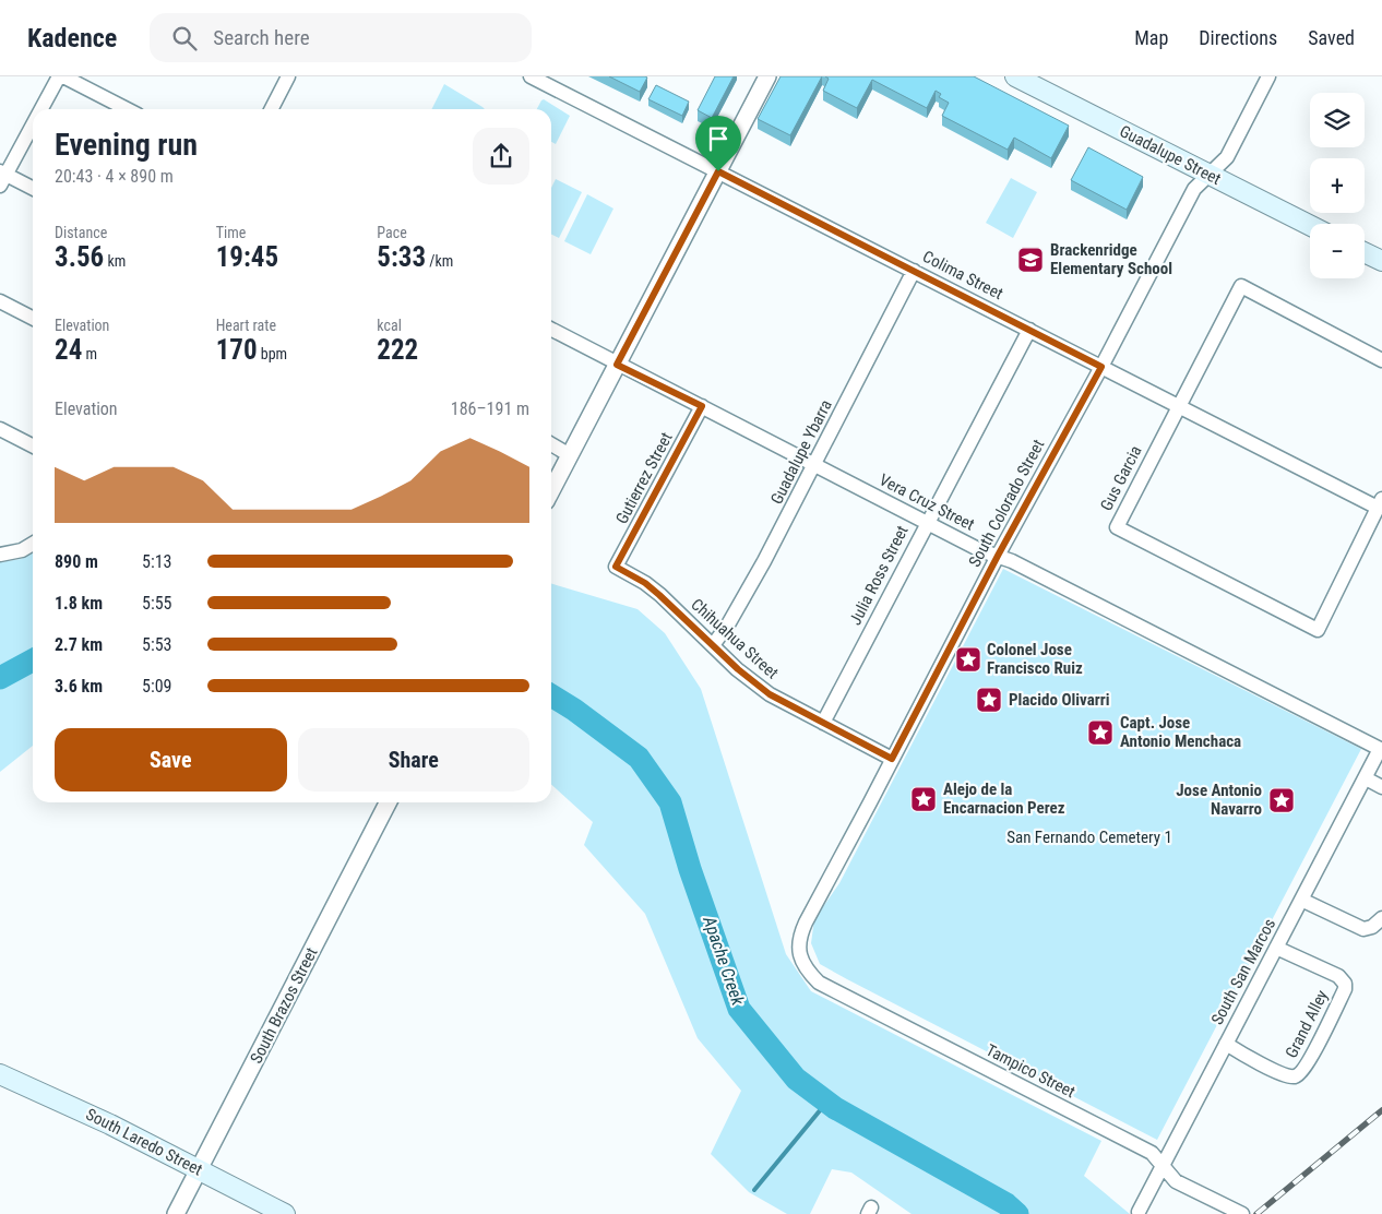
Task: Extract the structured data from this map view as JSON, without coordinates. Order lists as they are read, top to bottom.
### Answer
{
  "streets": {
    "main road": ["Guadalupe Street", "South Laredo Street"],
    "street": [
      "Colima Street",
      "Guadalupe Ybarra",
      "Gutierrez Street",
      "Gus Garcia",
      "Vera Cruz Street",
      "South Colorado Street",
      "Julia Ross Street",
      "Chihuahua Street",
      "South San Marcos",
      "South Brazos Street",
      "Grand Alley",
      "Tampico Street"
    ]
  },
  "crossings": [
    ["Guadalupe Street", "South Colorado Street"],
    ["Colima Street", "Guadalupe Ybarra"],
    ["Colima Street", "Gus Garcia"],
    ["Colima Street", "South Colorado Street"],
    ["Colima Street", "Julia Ross Street"],
    ["Guadalupe Ybarra", "Vera Cruz Street"],
    ["Guadalupe Ybarra", "Chihuahua Street"],
    ["Gutierrez Street", "Vera Cruz Street"],
    ["Gutierrez Street", "Chihuahua Street"],
    ["Vera Cruz Street", "South Colorado Street"],
    ["Vera Cruz Street", "Julia Ross Street"],
    ["Vera Cruz Street", "South San Marcos"],
    ["South Colorado Street", "Chihuahua Street"],
    ["South Colorado Street", "Tampico Street"],
    ["Julia Ross Street", "Chihuahua Street"],
    ["South San Marcos", "Grand Alley"],
    ["South San Marcos", "Tampico Street"],
    ["South Brazos Street", "South Laredo Street"]
  ],
  "water": ["Apache Creek"],
  "parks": ["San Fernando Cemetery 1"],
  "places": {
    "school or university": ["Brackenridge Elementary School"],
    "place": [
      "Colonel Jose Francisco Ruiz",
      "Placido Olivarri",
      "Capt. Jose Antonio Menchaca",
      "Alejo de la Encarnacion Perez",
      "Jose Antonio Navarro"
    ]
  },
  "page": {
    "header": "Kadence",
    "search": "Search here",
    "nav": ["Map", "Directions", "Saved"],
    "map_buttons": ["+", "−"],
    "heading": ["Evening run", "20:43 · 4 × 890 m"],
    "stats": [
      ["Distance", "3.56 km"],
      ["Time", "19:45"],
      ["Pace", "5:33 /km"],
      ["Elevation", "24 m"],
      ["Heart rate", "170 bpm"],
      ["kcal", "222"]
    ],
    "chart": ["Elevation", "186–191 m"],
    "list": [
      {
        "name": "890 m",
        "note": "5:13"
      },
      {
        "name": "1.8 km",
        "note": "5:55"
      },
      {
        "name": "2.7 km",
        "note": "5:53"
      },
      {
        "name": "3.6 km",
        "note": "5:09"
      }
    ],
    "buttons": ["Save", "Share"]
  }
}
